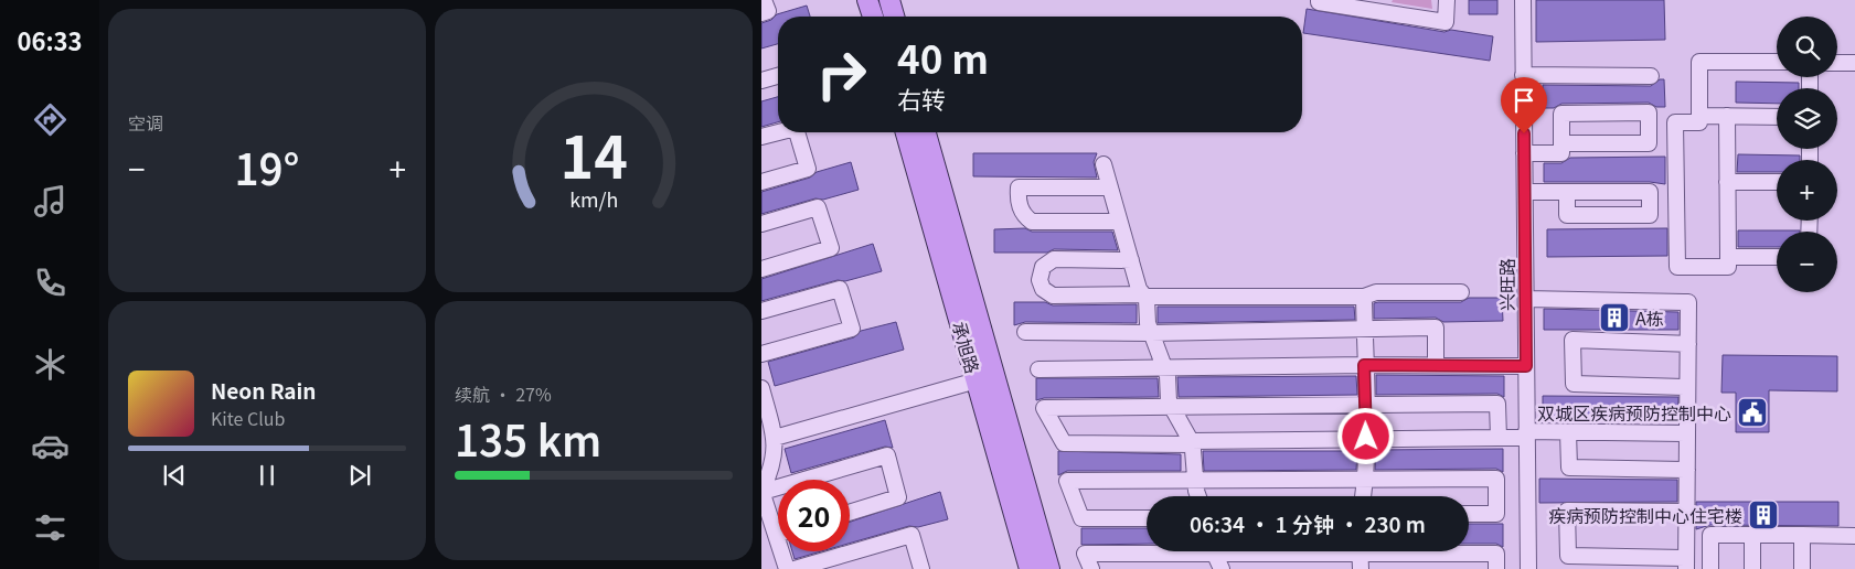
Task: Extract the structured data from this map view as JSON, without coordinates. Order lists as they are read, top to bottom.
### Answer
{
  "streets": {
    "main road": ["承旭路"],
    "street": ["兴旺路"]
  },
  "places": {
    "building": ["A栋", "疾病预防控制中心住宅楼"],
    "public building": ["双城区疾病预防控制中心"]
  },
  "page": {
    "tabs": "06:33",
    "tile": [
      "空调",
      ["续航 · 27%", "135 km"]
    ],
    "map_buttons": ["+", "−"],
    "turn": ["40 m", "右转"],
    "heat": ["−", "19°", "+"],
    "song": ["Neon Rain", "Kite Club"],
    "limit": "20",
    "trip": "06:34 · 1 分钟 · 230 m",
    "gauge": ["14", "km/h"]
  }
}
